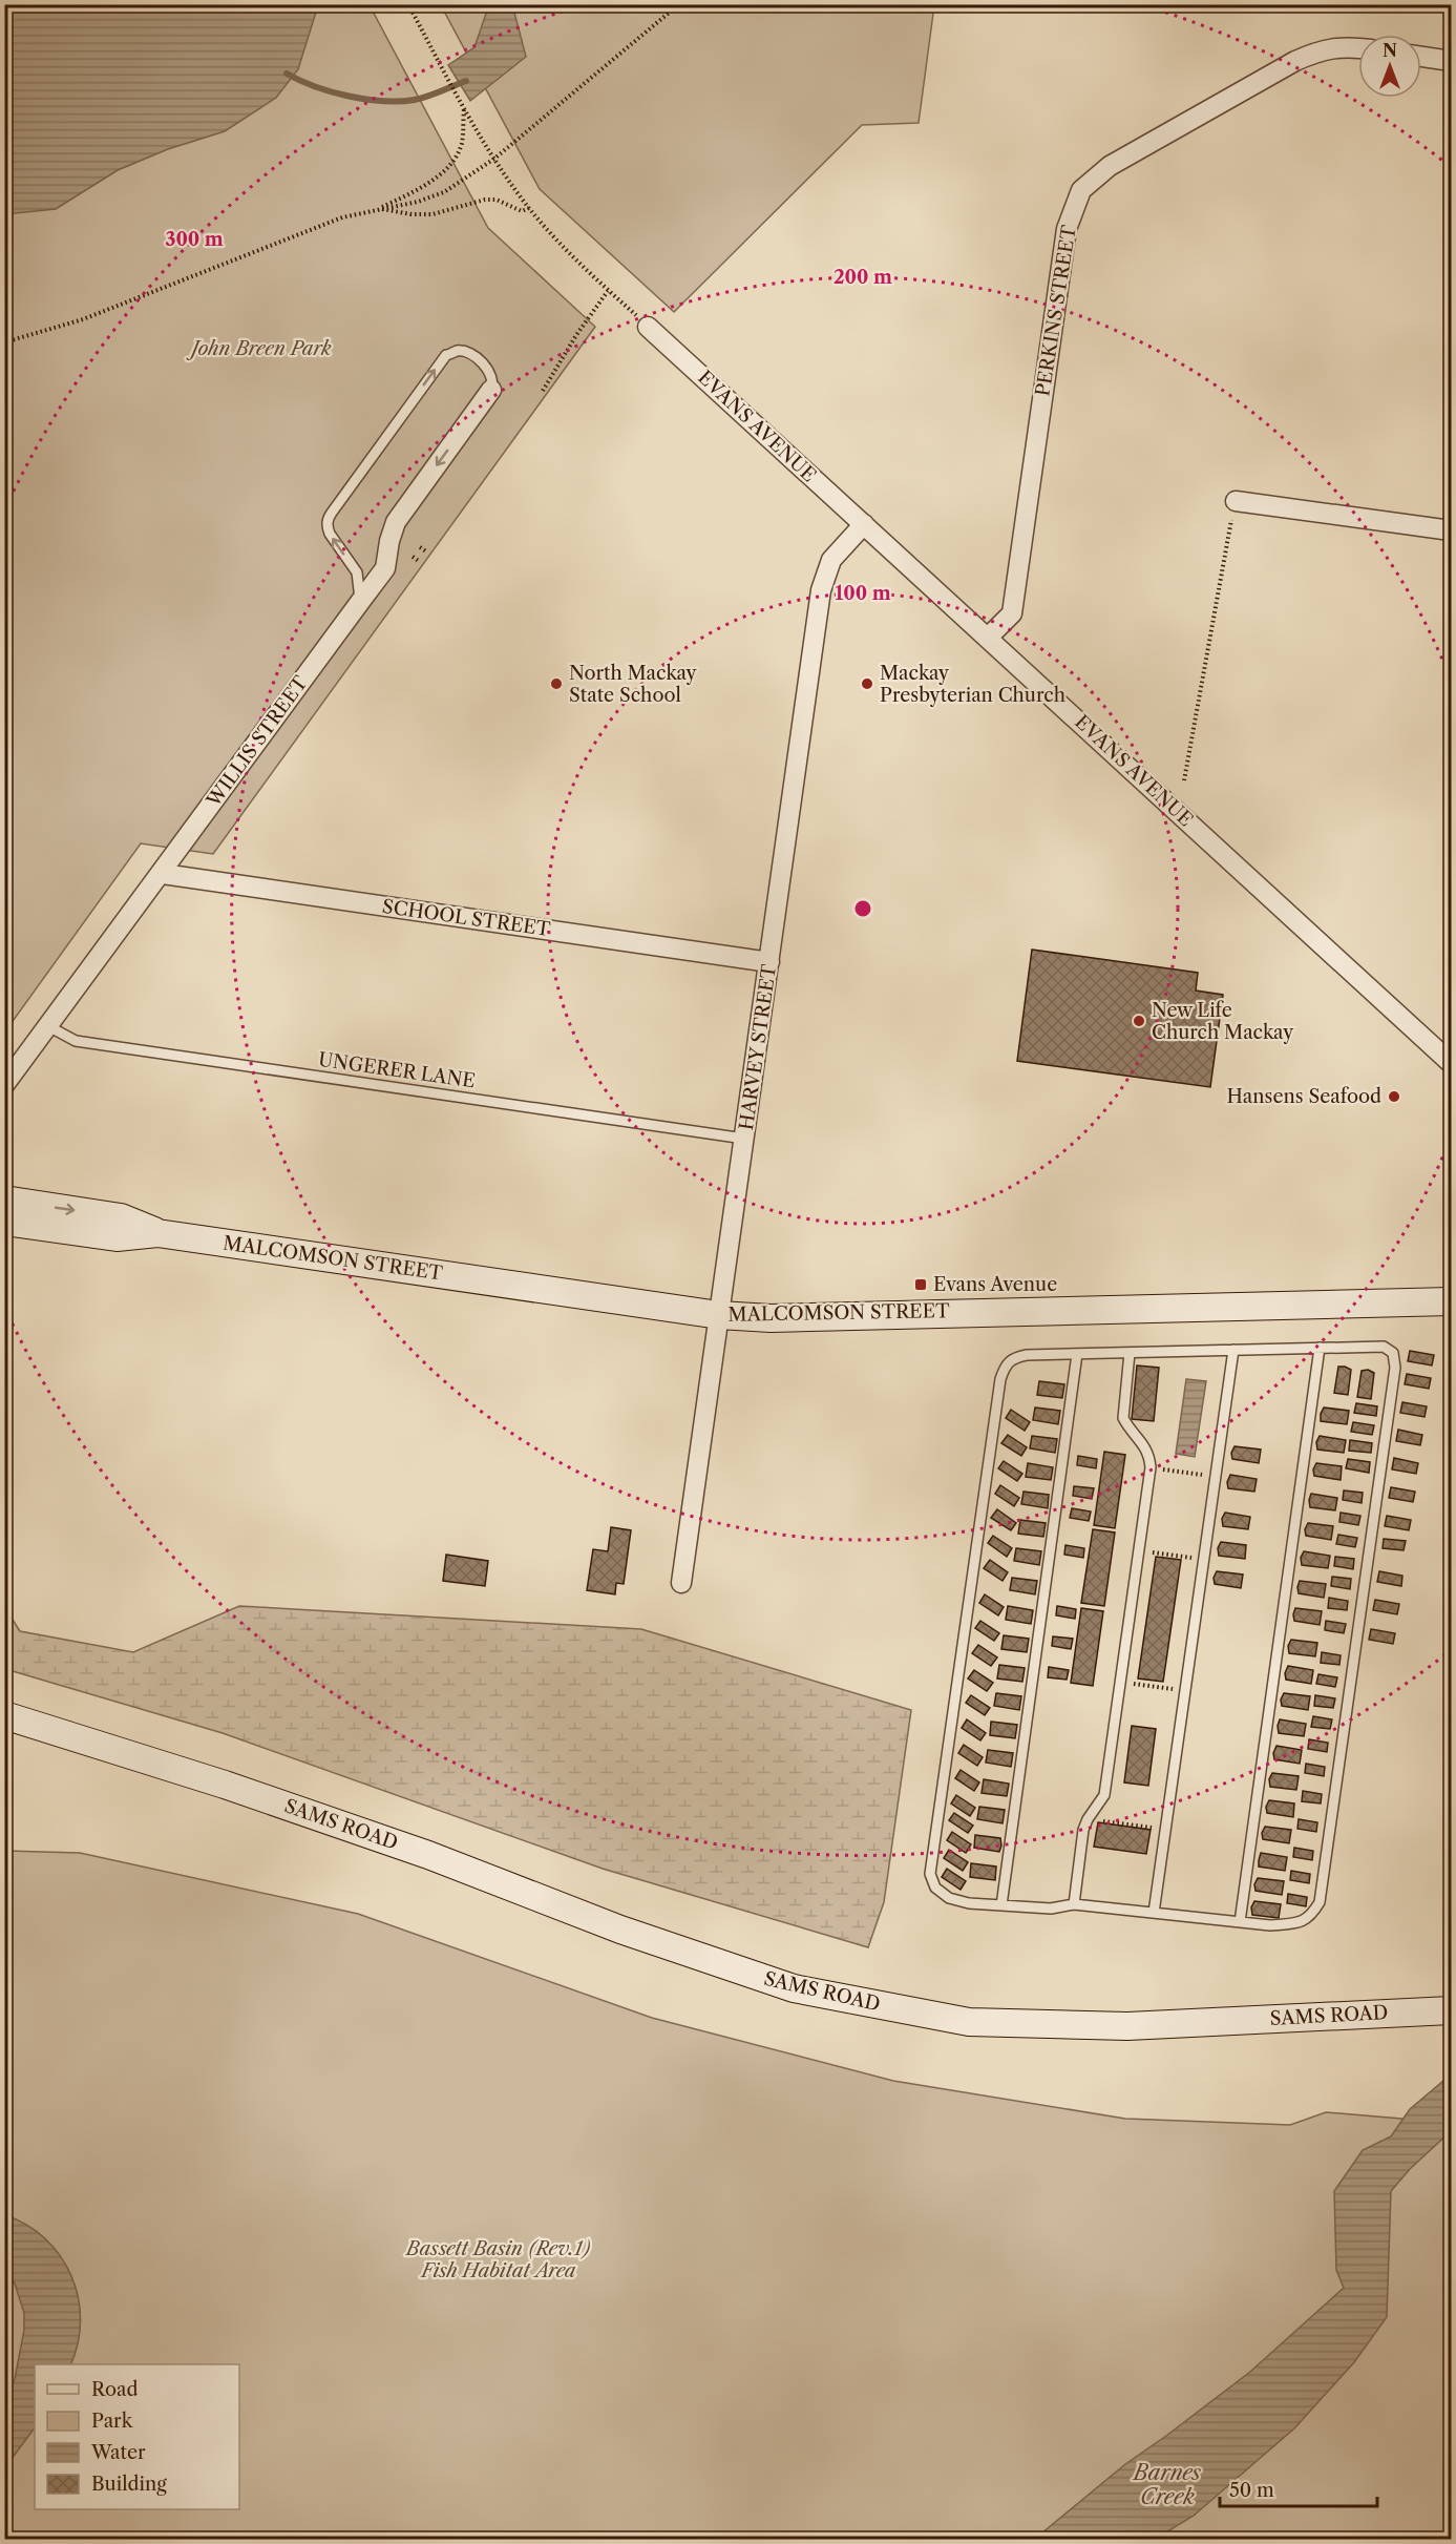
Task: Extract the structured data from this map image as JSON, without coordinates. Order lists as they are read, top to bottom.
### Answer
{
  "streets": {
    "main road": ["MALCOMSON STREET", "SAMS ROAD"],
    "street": [
      "PERKINS STREET",
      "EVANS AVENUE",
      "WILLIS STREET",
      "SCHOOL STREET",
      "HARVEY STREET"
    ],
    "lane": ["UNGERER LANE"]
  },
  "crossings": [
    ["PERKINS STREET", "EVANS AVENUE"],
    ["EVANS AVENUE", "HARVEY STREET"],
    ["WILLIS STREET", "SCHOOL STREET"],
    ["WILLIS STREET", "UNGERER LANE"],
    ["SCHOOL STREET", "HARVEY STREET"],
    ["HARVEY STREET", "UNGERER LANE"],
    ["HARVEY STREET", "MALCOMSON STREET"]
  ],
  "water": ["Barnes Creek"],
  "parks": ["John Breen Park", "Bassett Basin (Rev.1) Fish Habitat Area"],
  "places": {
    "other": [
      "North Mackay State School",
      "Mackay Presbyterian Church",
      "New Life Church Mackay",
      "Hansens Seafood"
    ],
    "transit": ["Evans Avenue"]
  },
  "legend": [
    "Road",
    "Park",
    "Water",
    "Building"
  ],
  "scale_bar": "50 m",
  "north": "top",
  "rings": ["300 m", "200 m", "100 m"]
}
